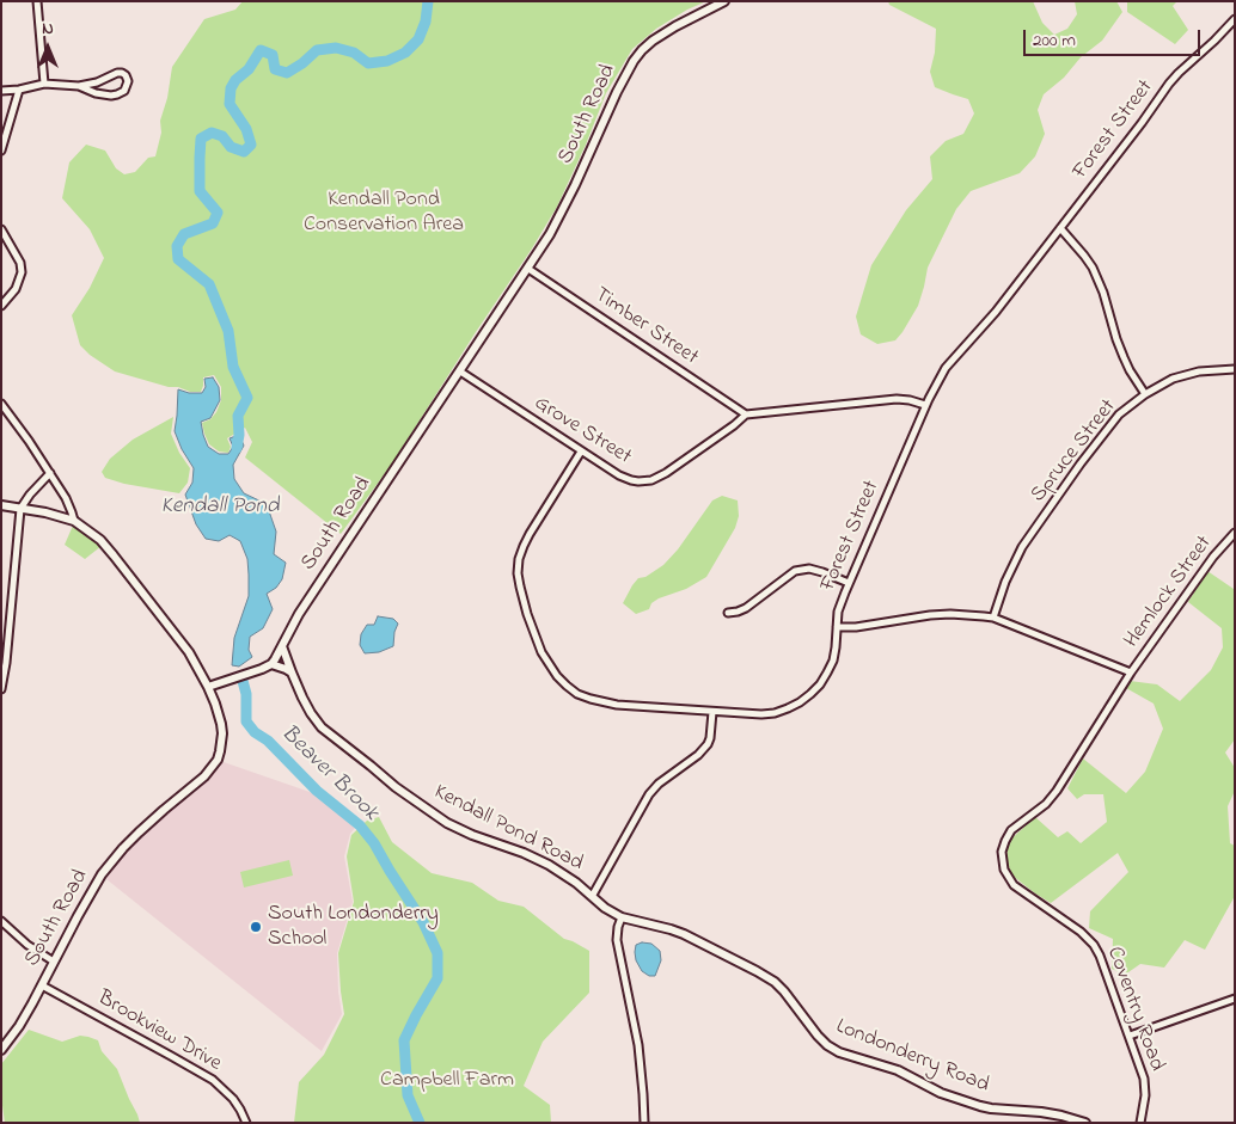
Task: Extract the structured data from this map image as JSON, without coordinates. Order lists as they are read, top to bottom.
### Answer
{
  "streets": {
    "street": [
      "South Road",
      "Forest Street",
      "Timber Street",
      "Grove Street",
      "Spruce Street",
      "Hemlock Street",
      "Kendall Pond Road",
      "Coventry Road",
      "Brookview Drive",
      "Londonderry Road"
    ]
  },
  "crossings": [
    ["South Road", "Timber Street"],
    ["South Road", "Grove Street"],
    ["South Road", "Kendall Pond Road"],
    ["South Road", "Brookview Drive"],
    ["Forest Street", "Grove Street"],
    ["Timber Street", "Grove Street"],
    ["Hemlock Street", "Coventry Road"],
    ["Kendall Pond Road", "Londonderry Road"]
  ],
  "water": ["Kendall Pond", "Beaver Brook"],
  "parks": ["Kendall Pond Conservation Area", "Campbell Farm"],
  "places": ["South Londonderry School"],
  "scale_bar": "200 m",
  "north": "top"
}
